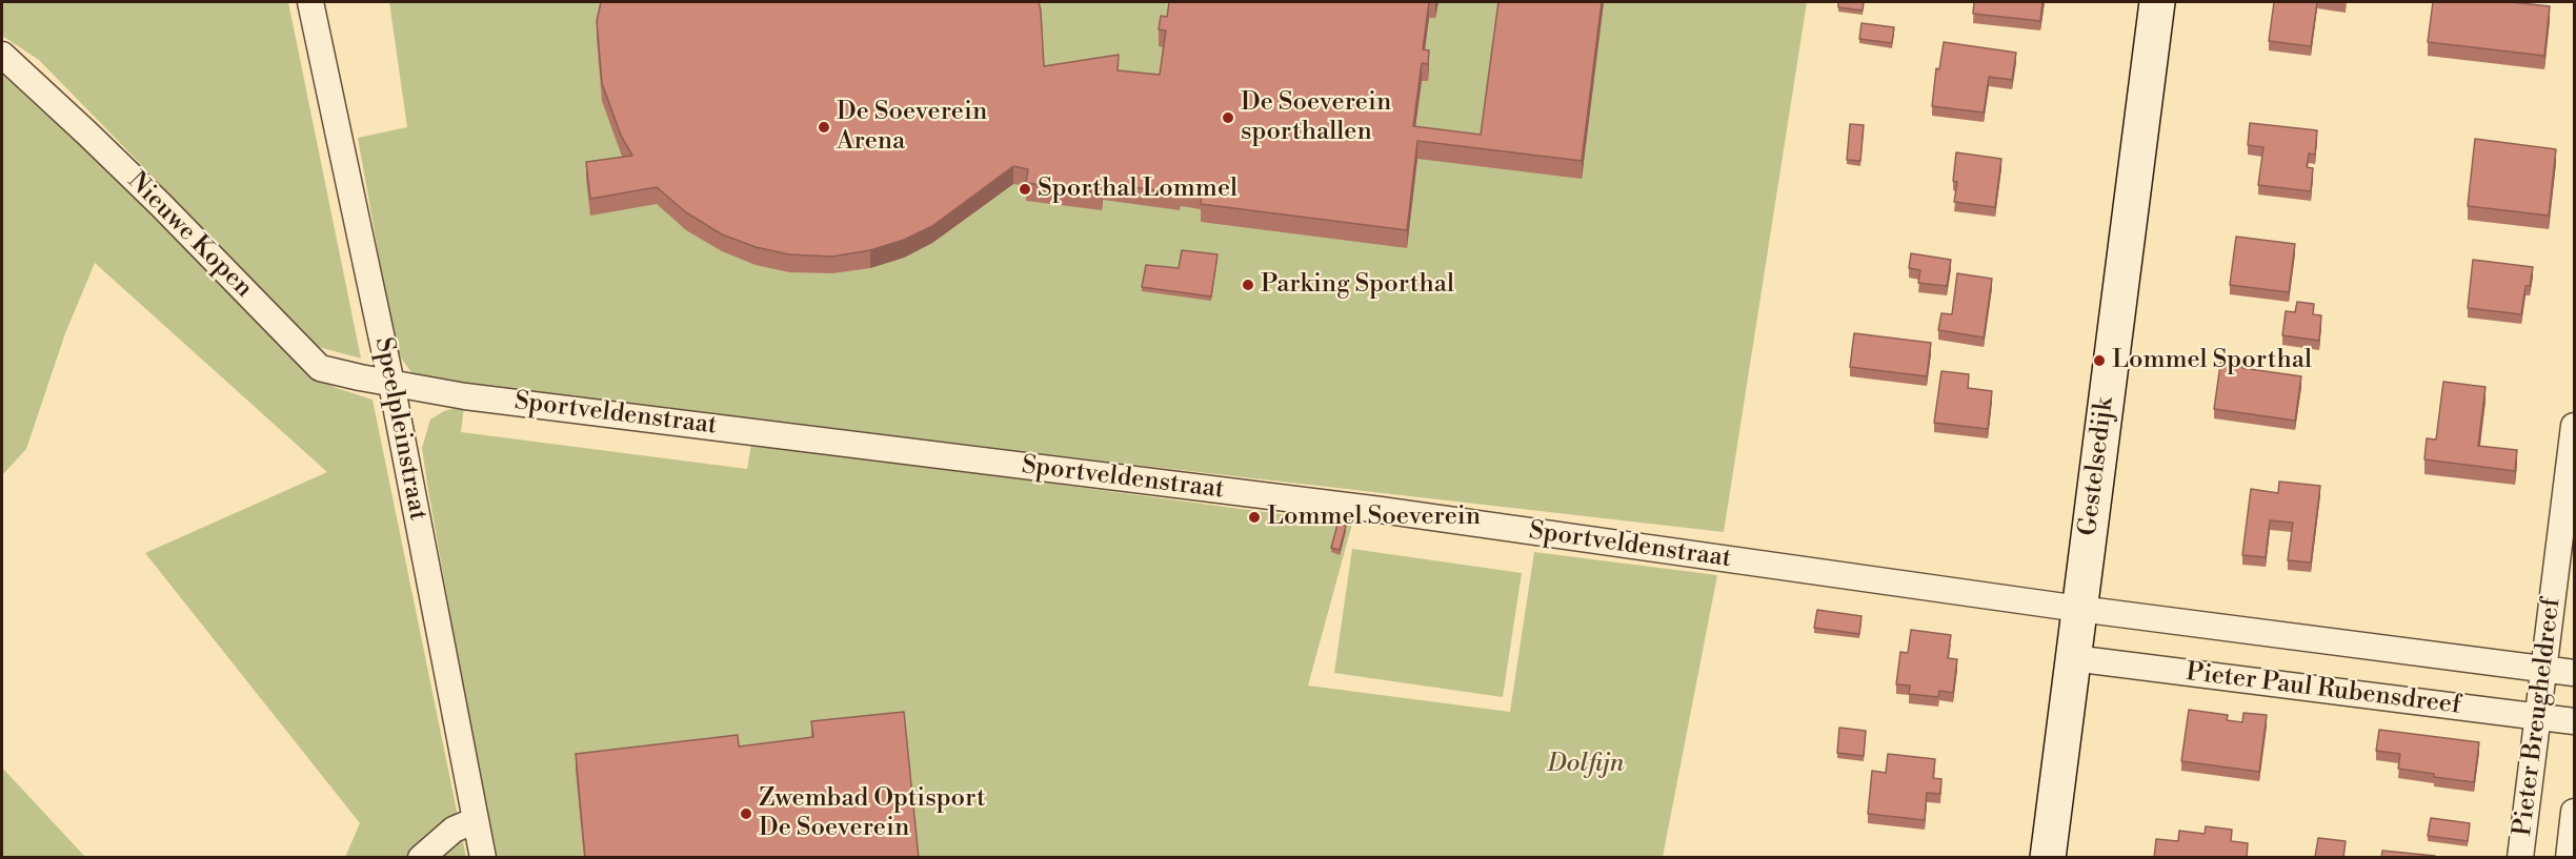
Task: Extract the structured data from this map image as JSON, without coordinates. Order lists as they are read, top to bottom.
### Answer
{
  "streets": {
    "main road": ["Gestelsedijk"],
    "street": [
      "Nieuwe Kopen",
      "Sportveldenstraat",
      "Speelpleinstraat",
      "Pieter Paul Rubensdreef",
      "Pieter Breugheldreef"
    ]
  },
  "crossings": [
    ["Nieuwe Kopen", "Sportveldenstraat"],
    ["Nieuwe Kopen", "Speelpleinstraat"],
    ["Sportveldenstraat", "Speelpleinstraat"],
    ["Sportveldenstraat", "Gestelsedijk"],
    ["Sportveldenstraat", "Pieter Paul Rubensdreef"],
    ["Gestelsedijk", "Pieter Paul Rubensdreef"],
    ["Pieter Paul Rubensdreef", "Pieter Breugheldreef"]
  ],
  "parks": ["Dolfijn"],
  "places": [
    "De Soeverein sporthallen",
    "De Soeverein Arena",
    "Sporthal Lommel",
    "Parking Sporthal",
    "Lommel Sporthal",
    "Lommel Soeverein",
    "Zwembad Optisport De Soeverein"
  ]
}
